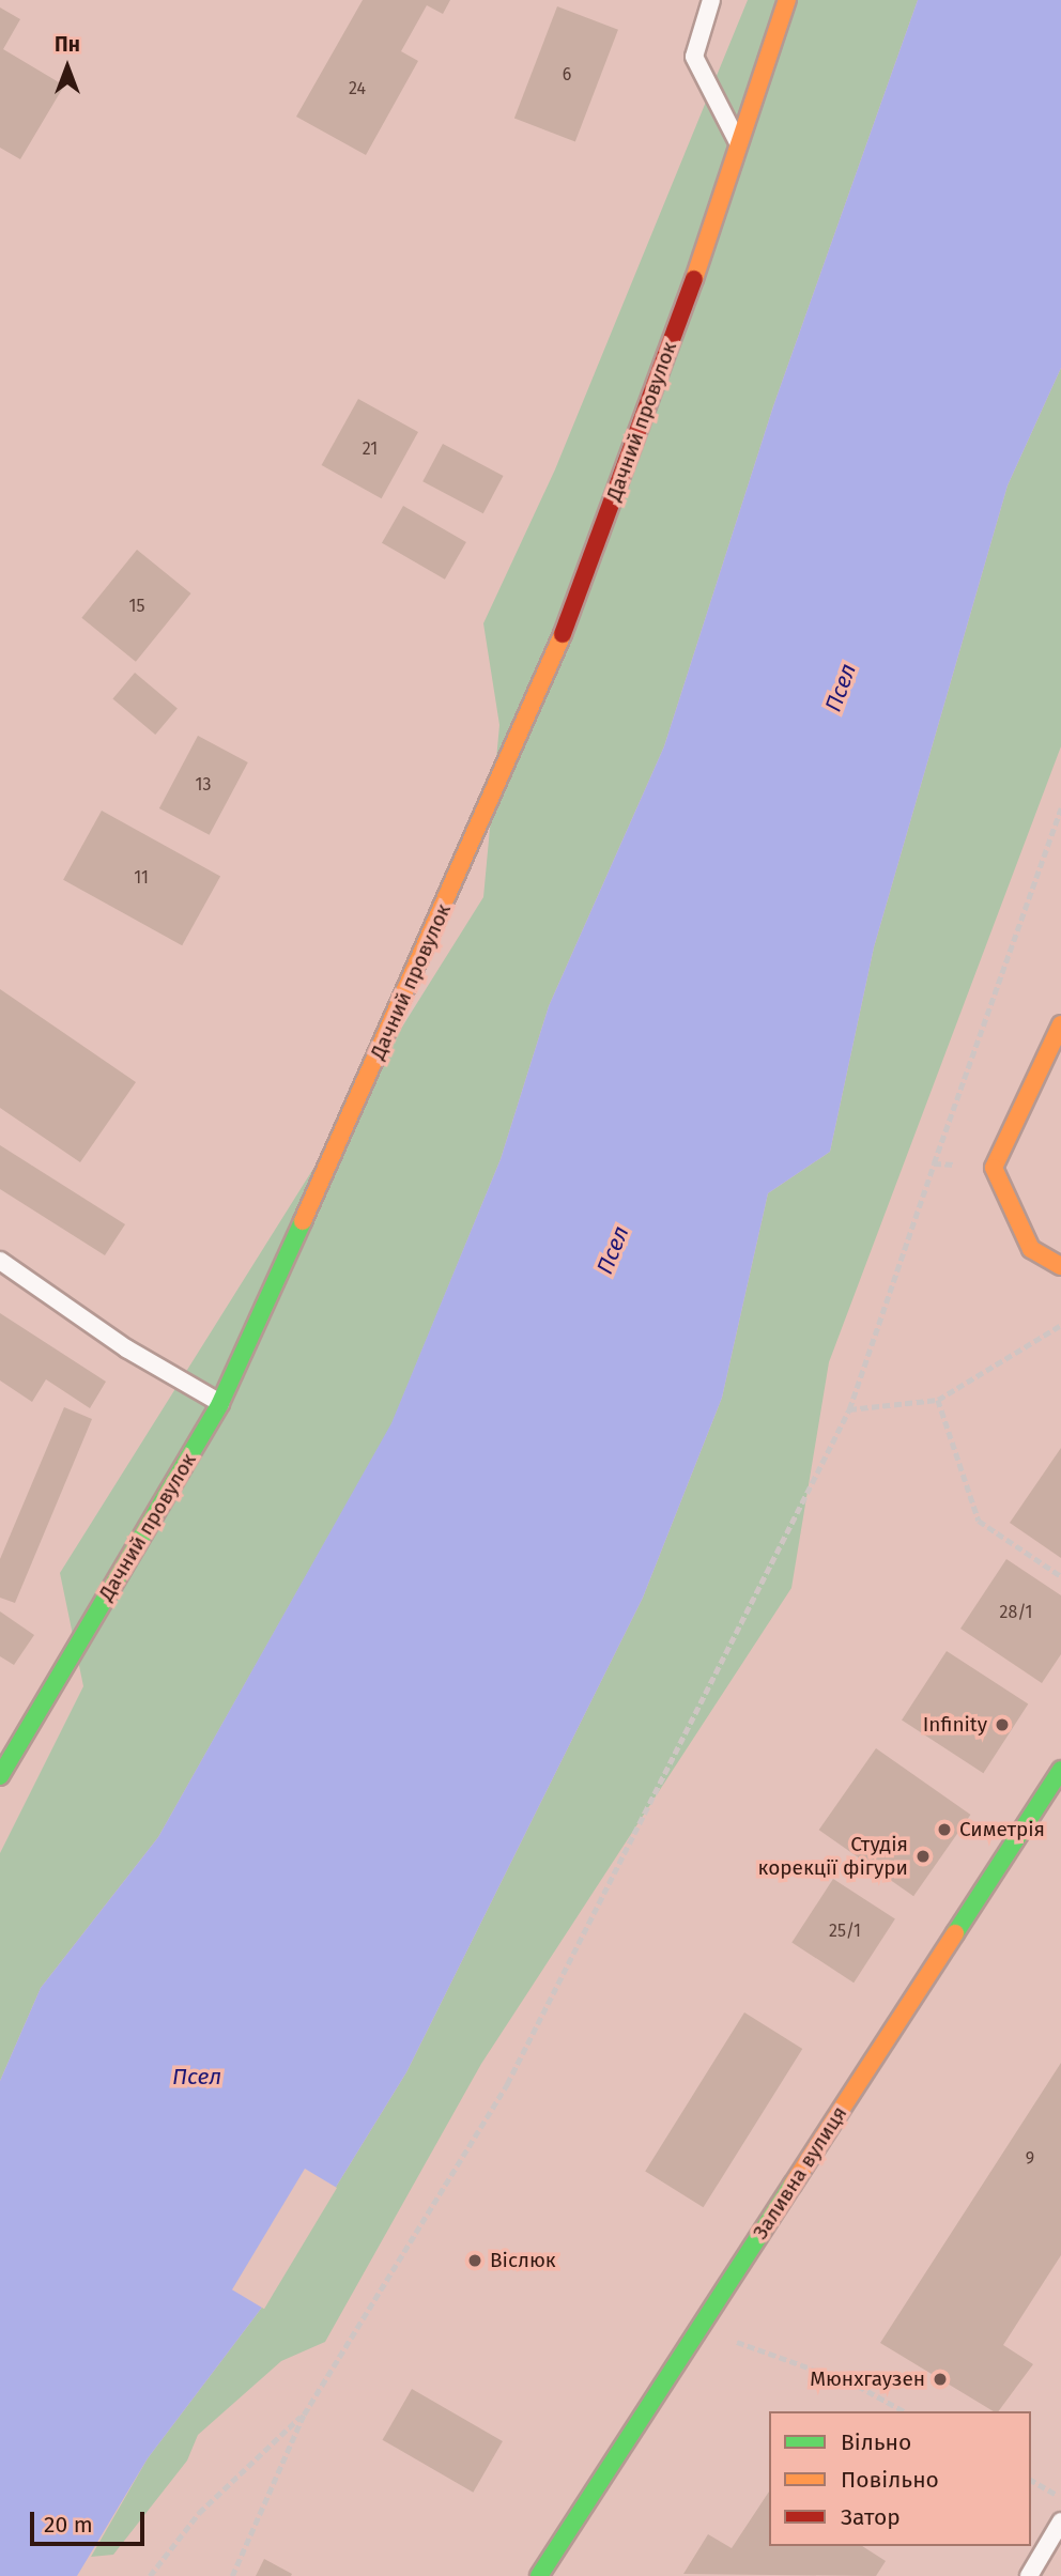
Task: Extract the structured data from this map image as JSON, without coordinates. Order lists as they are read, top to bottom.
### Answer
{
  "streets": {
    "street": ["Дачний провулок", "Заливна вулиця"]
  },
  "water": ["Псел"],
  "places": [
    "Infinity",
    "Симетрія",
    "Студія корекції фігури",
    "Віслюк",
    "Мюнхгаузен"
  ],
  "house_numbers": [
    "6",
    "24",
    "21",
    "15",
    "13",
    "11",
    "28/1",
    "25/1",
    "9"
  ],
  "legend": ["Вільно", "Повільно", "Затор"],
  "scale_bar": "20 m",
  "north": "top"
}
